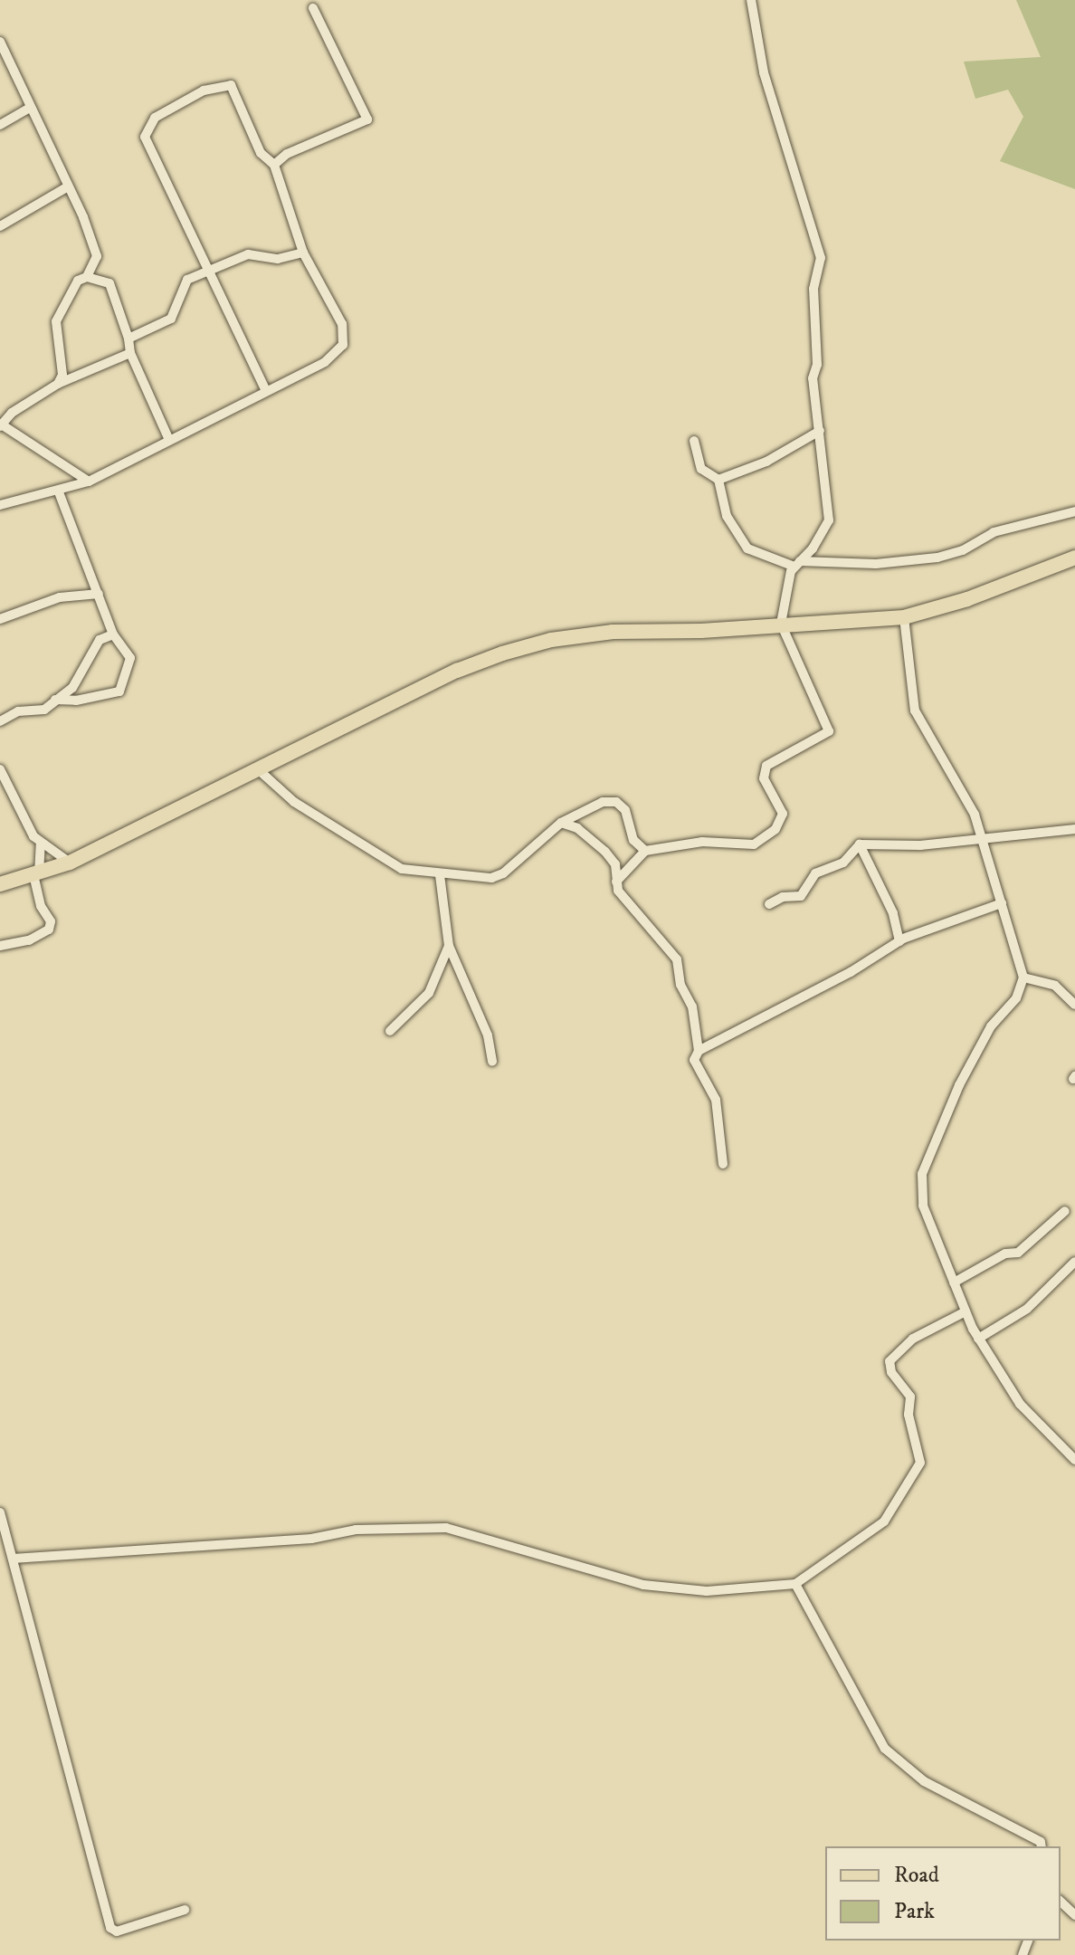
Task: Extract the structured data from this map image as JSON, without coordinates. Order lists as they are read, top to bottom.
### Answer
{
  "legend": ["Road", "Park"]
}
